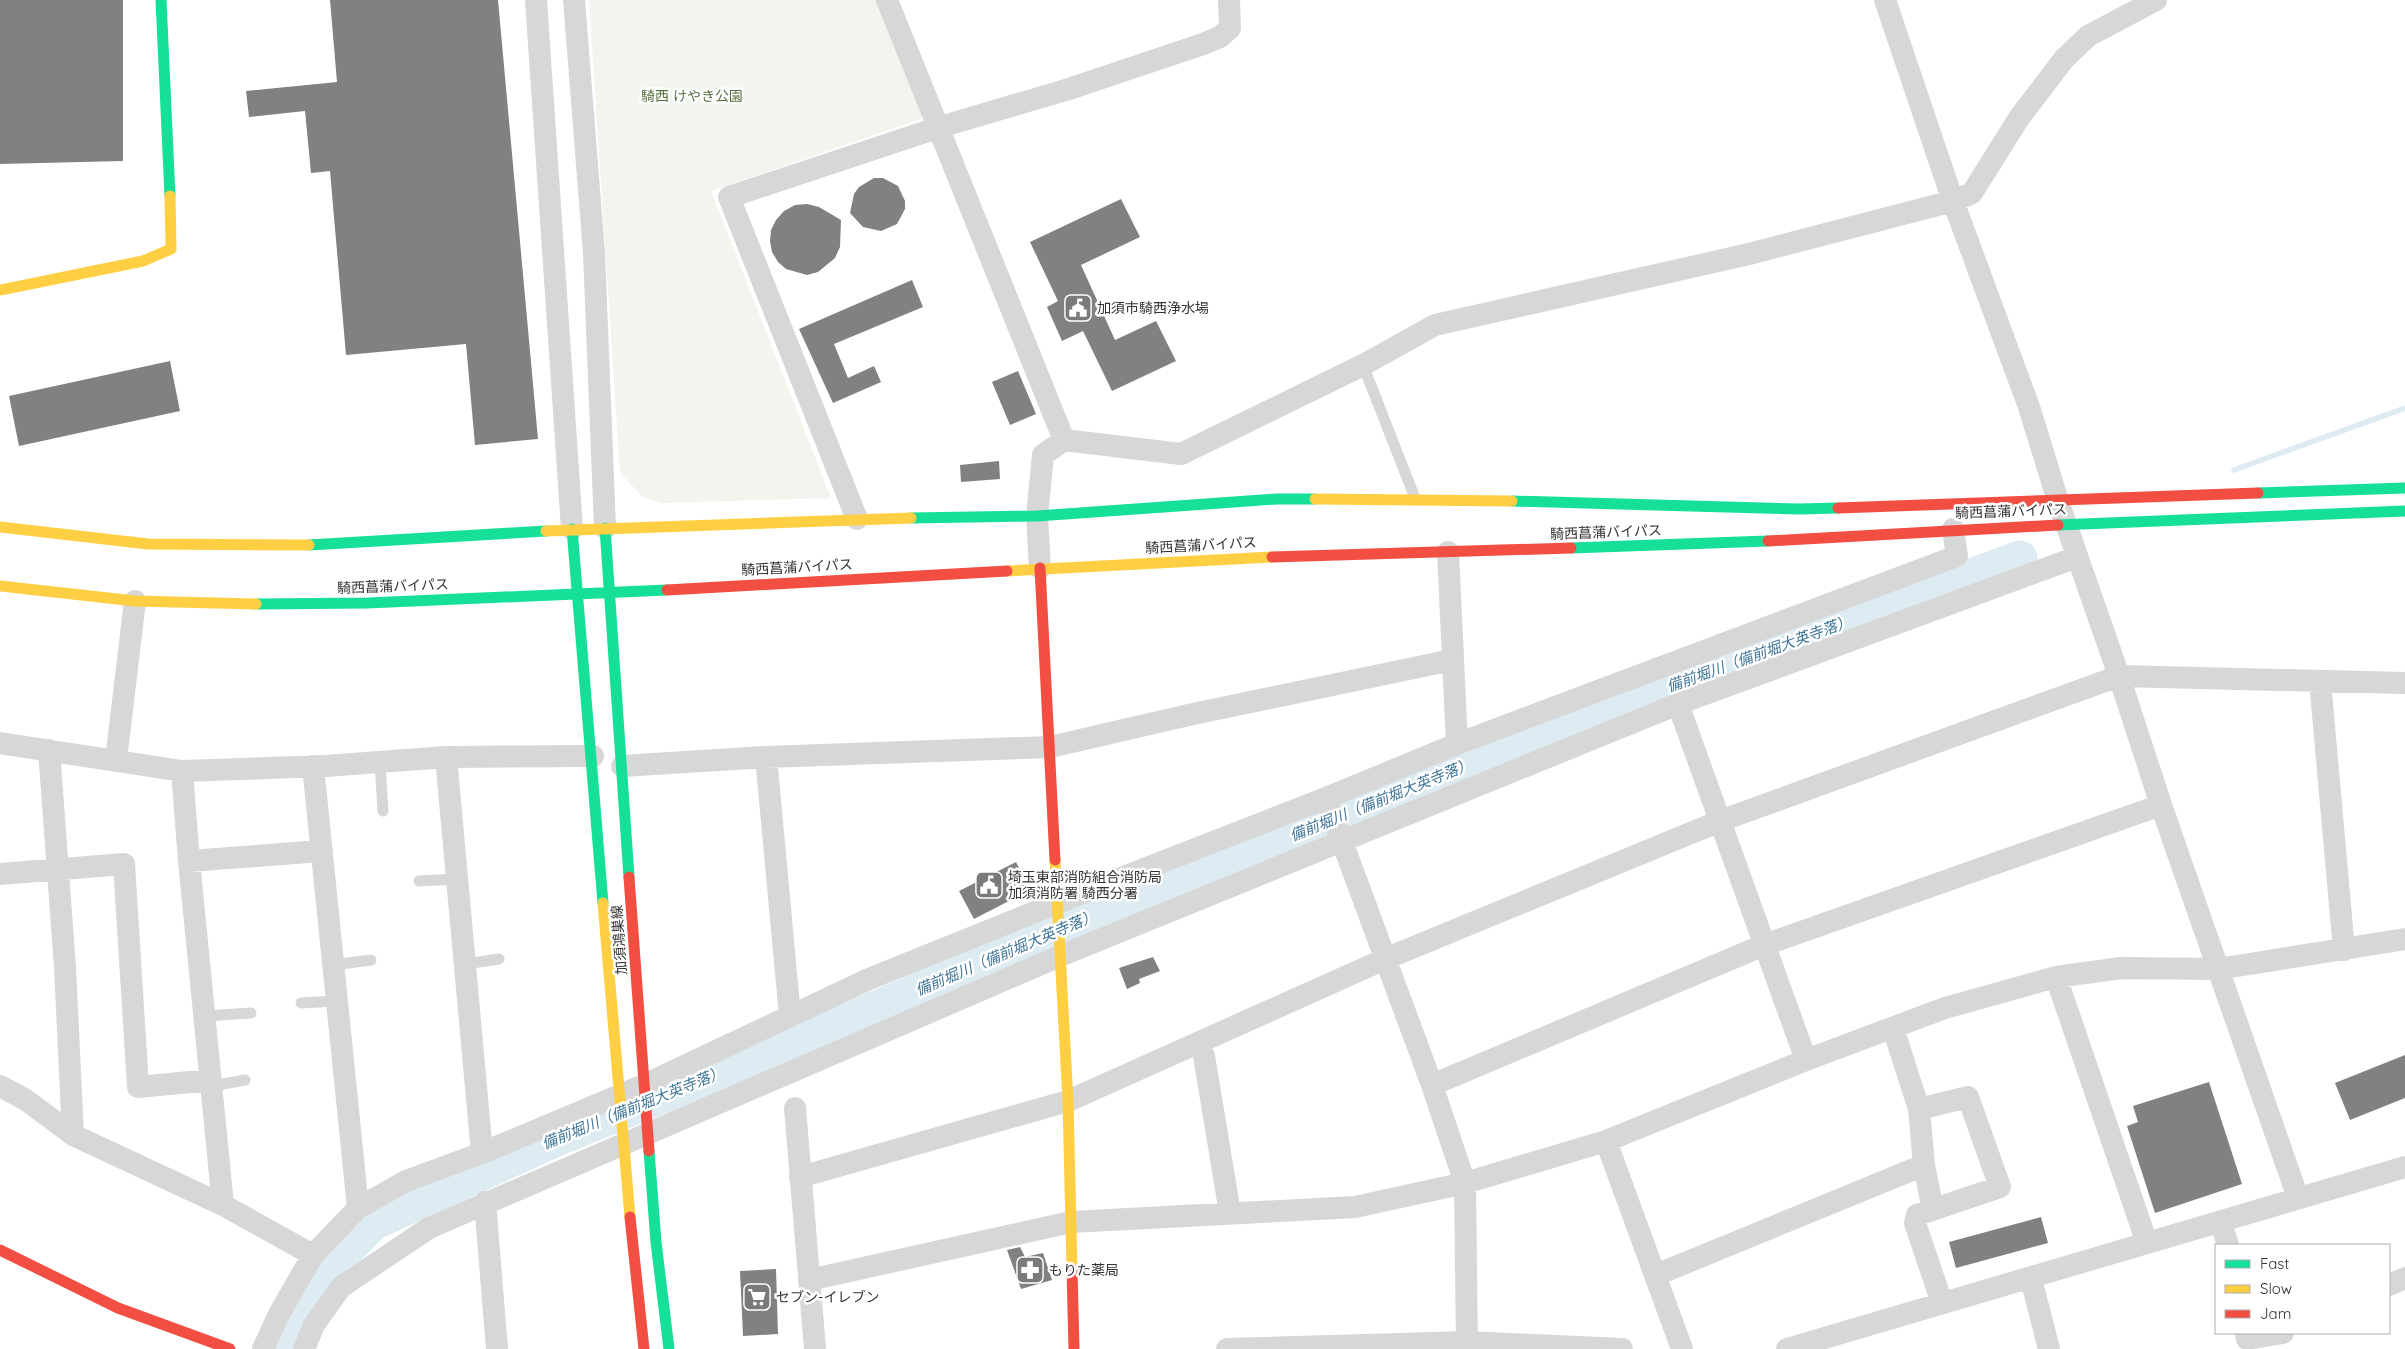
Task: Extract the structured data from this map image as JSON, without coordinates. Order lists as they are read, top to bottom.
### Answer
{
  "streets": {
    "main road": ["騎西菖蒲バイパス", "加須鴻巣線"]
  },
  "crossings": [
    ["騎西菖蒲バイパス", "加須鴻巣線"]
  ],
  "water": ["備前堀川（備前堀大英寺落）"],
  "parks": ["騎西 けやき公園"],
  "places": {
    "public building": ["加須市騎西浄水場", "埼玉東部消防組合消防局 加須消防署 騎西分署"],
    "pharmacy": ["もりた薬局"],
    "supermarket": ["セブン-イレブン"]
  },
  "legend": ["Fast", "Slow", "Jam"]
}
